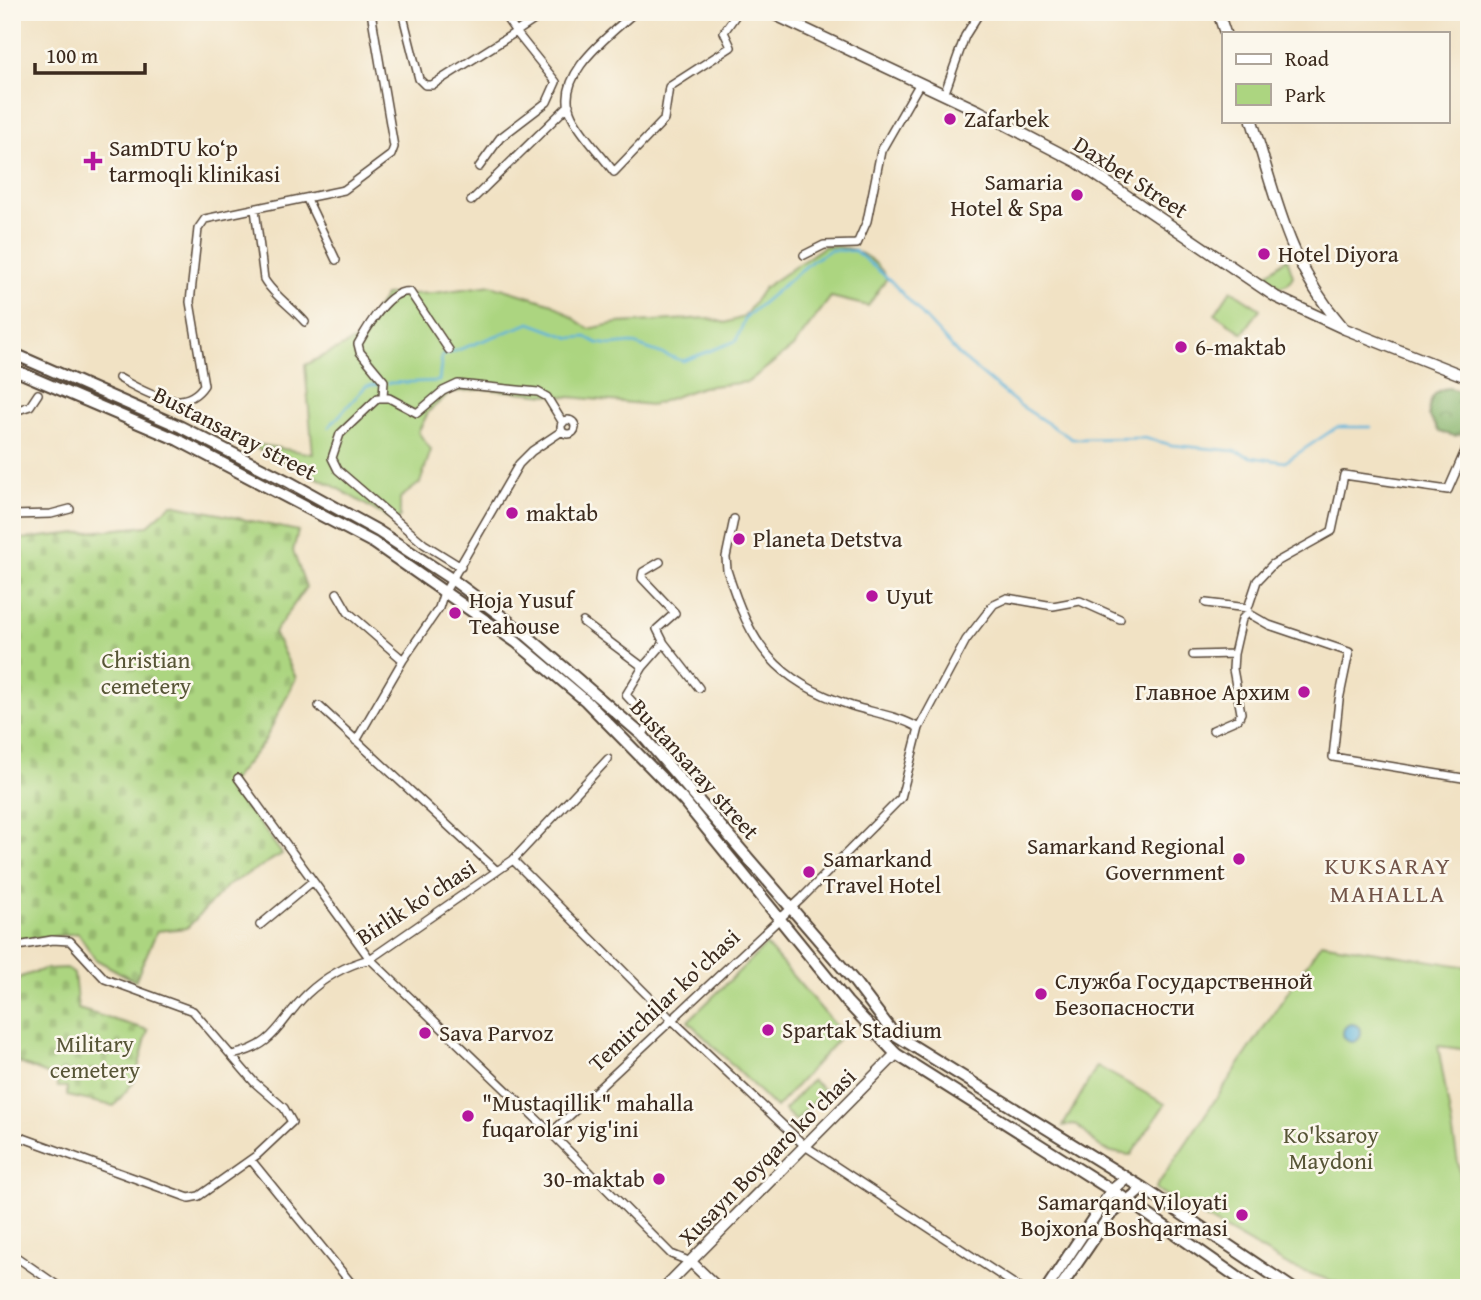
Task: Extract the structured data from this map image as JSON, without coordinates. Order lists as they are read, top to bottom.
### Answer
{
  "streets": {
    "main road": ["Daxbet Street", "Bustansaray street", "Xusayn Boyqaro ko'chasi"],
    "street": ["Birlik ko'chasi", "Temirchilar ko'chasi"]
  },
  "crossings": [
    ["Bustansaray street", "Temirchilar ko'chasi"],
    ["Bustansaray street", "Xusayn Boyqaro ko'chasi"]
  ],
  "districts": ["KUKSARAY MAHALLA"],
  "parks": ["Christian cemetery", "Military cemetery", "Ko'ksaroy Maydoni"],
  "places": {
    "other": [
      "Zafarbek",
      "Samaria Hotel & Spa",
      "Hotel Diyora",
      "6-maktab",
      "maktab",
      "Planeta Detstva",
      "Uyut",
      "Hoja Yusuf Teahouse",
      "Главное Архим",
      "Samarkand Regional Government",
      "Samarkand Travel Hotel",
      "Служба Государственной Безопасности",
      "Spartak Stadium",
      "Sava Parvoz",
      "\"Mustaqillik\" mahalla fuqarolar yig'ini",
      "30-maktab",
      "Samarqand Viloyati Bojxona Boshqarmasi"
    ],
    "health": ["SamDTU ko‘p tarmoqli klinikasi"]
  },
  "legend": ["Road", "Park"],
  "scale_bar": "100 m"
}
